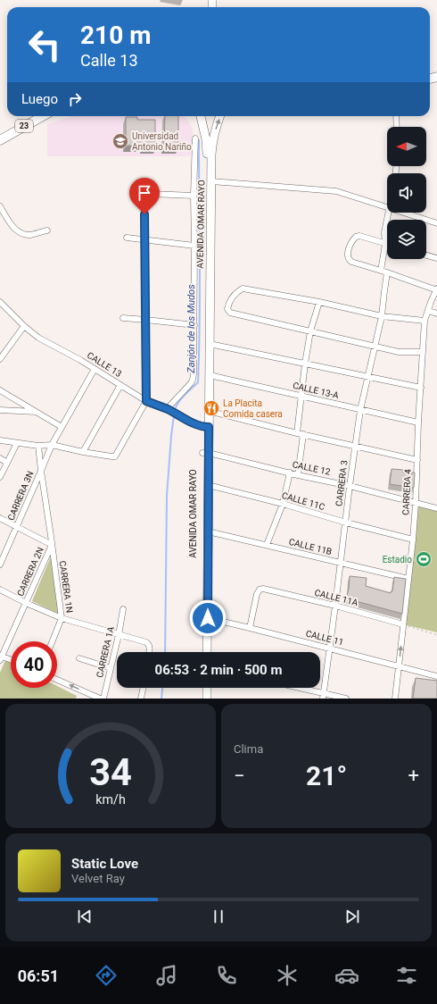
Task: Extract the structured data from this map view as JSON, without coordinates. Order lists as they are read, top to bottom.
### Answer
{
  "streets": {
    "main road": ["23"],
    "street": [
      "AVENIDA OMAR RAYO",
      "CALLE 13",
      "CALLE 13-A",
      "CALLE 12",
      "CARRERA 3",
      "CARRERA 4",
      "CARRERA 3N",
      "CALLE 11C",
      "CALLE 11B",
      "CARRERA 2N",
      "CARRERA 1N",
      "CALLE 11A",
      "CALLE 11",
      "CARRERA 1A"
    ]
  },
  "crossings": [
    ["AVENIDA OMAR RAYO", "CALLE 13"],
    ["AVENIDA OMAR RAYO", "CALLE 13-A"],
    ["AVENIDA OMAR RAYO", "CALLE 12"],
    ["AVENIDA OMAR RAYO", "CALLE 11C"],
    ["AVENIDA OMAR RAYO", "CALLE 11B"],
    ["AVENIDA OMAR RAYO", "CALLE 11"],
    ["CALLE 13-A", "CARRERA 3"],
    ["CALLE 13-A", "CARRERA 4"],
    ["CALLE 12", "CARRERA 3"],
    ["CALLE 12", "CARRERA 4"],
    ["CARRERA 3", "CALLE 11C"],
    ["CARRERA 3", "CALLE 11B"],
    ["CARRERA 3", "CALLE 11A"],
    ["CARRERA 3", "CALLE 11"],
    ["CARRERA 4", "CALLE 11C"],
    ["CARRERA 4", "CALLE 11B"],
    ["CARRERA 4", "CALLE 11A"],
    ["CARRERA 4", "CALLE 11"],
    ["CARRERA 3N", "CARRERA 2N"],
    ["CARRERA 2N", "CARRERA 1N"],
    ["CALLE 11A", "CALLE 11"]
  ],
  "water": ["Zanjón de los Mudos"],
  "places": {
    "school or university": ["Universidad Antonio Nariño"],
    "restaurant": ["La Placita Comida casera"],
    "sports": ["Estadio"]
  },
  "north": "left",
  "page": {
    "turn": ["210 m", "Calle 13"],
    "then": "Luego",
    "limit": "40",
    "trip": "06:53 · 2 min · 500 m",
    "tile": "Clima",
    "heat": ["−", "21°", "+"],
    "song": ["Static Love", "Velvet Ray"],
    "tabs": "06:51",
    "gauge": ["34", "km/h"]
  }
}
